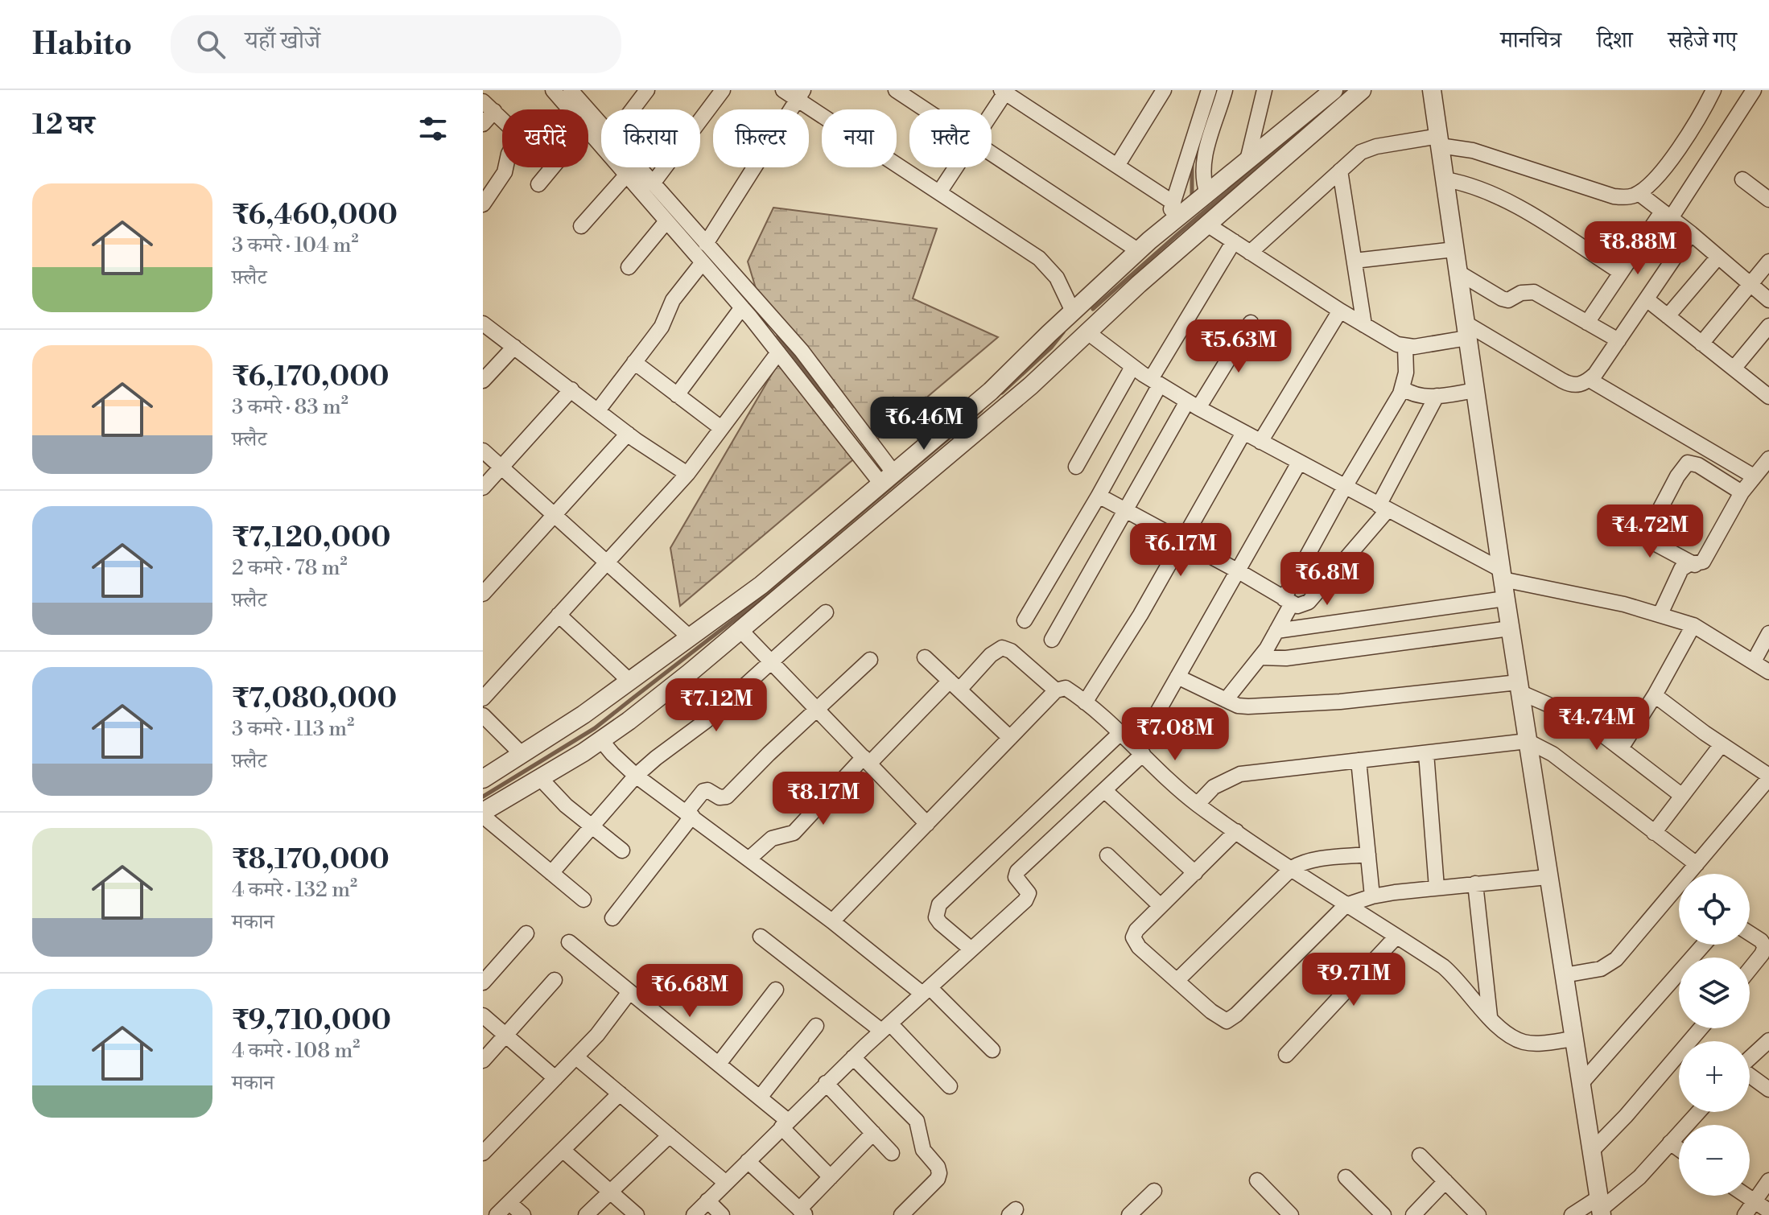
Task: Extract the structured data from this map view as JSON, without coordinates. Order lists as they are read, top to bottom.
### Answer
{
  "page": {
    "header": "Habito",
    "search": "यहाँ खोजें",
    "nav": ["मानचित्र", "दिशा", "सहेजे गए"],
    "heading": "12 घर",
    "chip": [
      "खरीदें",
      "किराया",
      "फ़िल्टर",
      "नया",
      "फ़्लैट"
    ],
    "list": [
      {
        "name": "₹6,460,000",
        "note": "3 कमरे · 104 m² · फ़्लैट"
      },
      {
        "name": "₹6,170,000",
        "note": "3 कमरे · 83 m² · फ़्लैट"
      },
      {
        "name": "₹7,120,000",
        "note": "2 कमरे · 78 m² · फ़्लैट"
      },
      {
        "name": "₹7,080,000",
        "note": "3 कमरे · 113 m² · फ़्लैट"
      },
      {
        "name": "₹8,170,000",
        "note": "4 कमरे · 132 m² · मकान"
      },
      {
        "name": "₹9,710,000",
        "note": "4 कमरे · 108 m² · मकान"
      }
    ],
    "price": [
      "₹8.88M",
      "₹5.63M",
      "₹6.46M",
      "₹4.72M",
      "₹6.17M",
      "₹6.8M",
      "₹7.12M",
      "₹4.74M",
      "₹7.08M",
      "₹8.17M",
      "₹9.71M",
      "₹6.68M"
    ],
    "map_buttons": ["+", "−"]
  }
}
